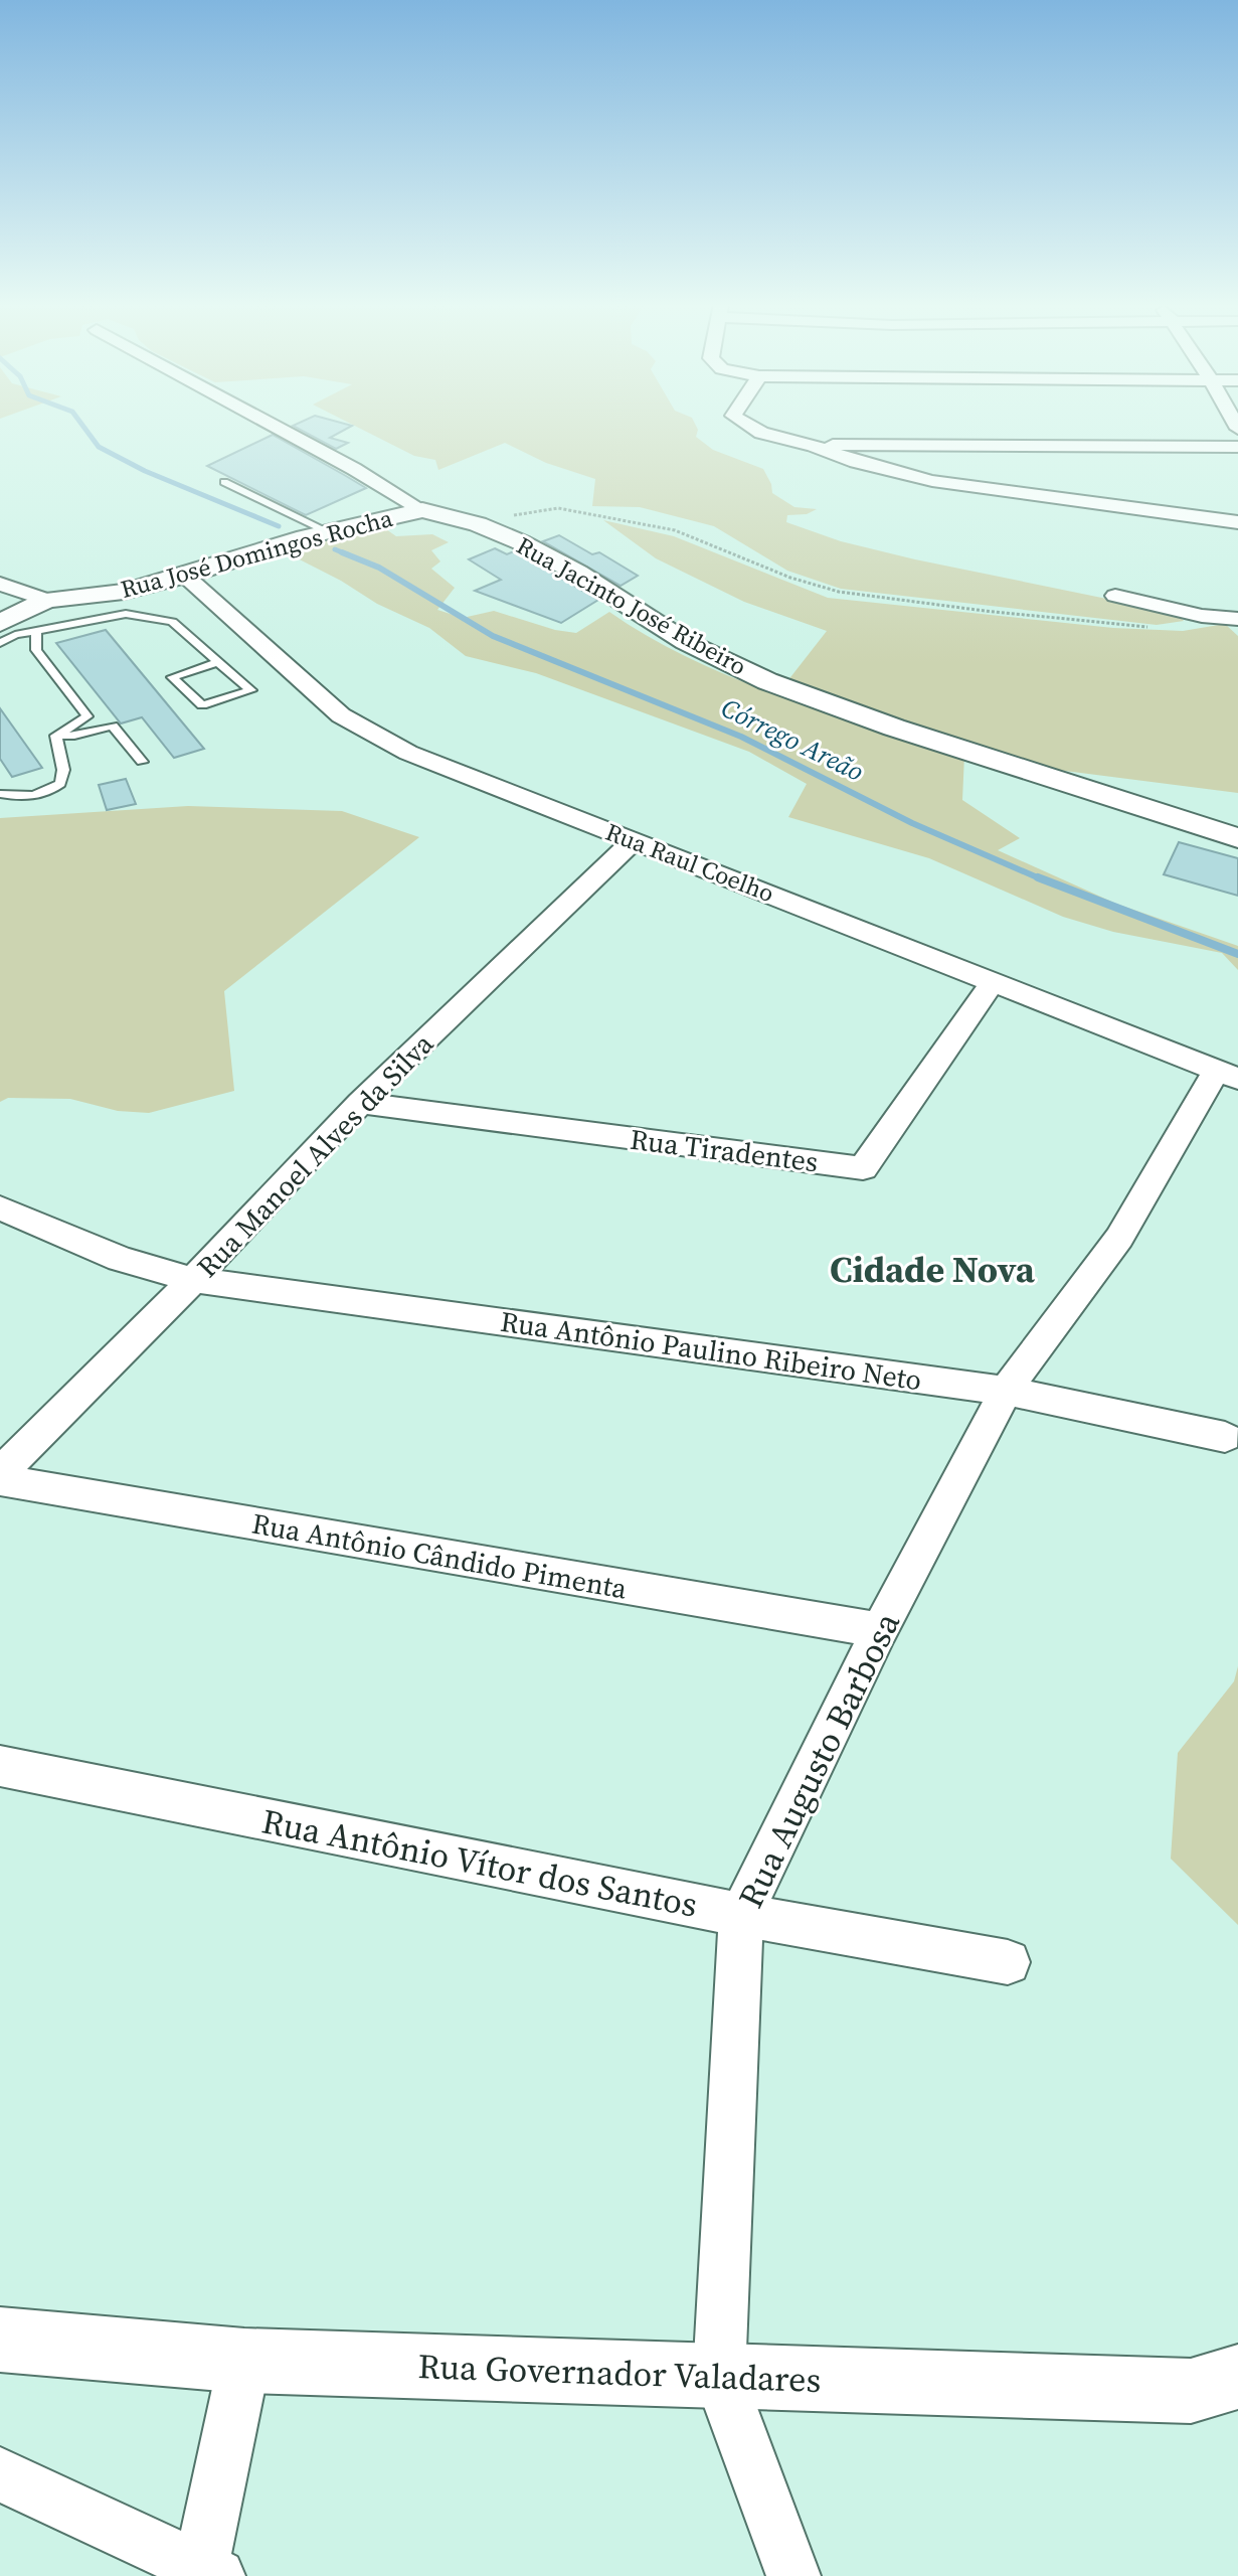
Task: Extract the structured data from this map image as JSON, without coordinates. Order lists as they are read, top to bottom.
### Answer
{
  "streets": {
    "street": [
      "Rua José Domingos Rocha",
      "Rua Jacinto José Ribeiro",
      "Rua Raul Coelho",
      "Rua Tiradentes",
      "Rua Manoel Alves da Silva",
      "Rua Antônio Paulino Ribeiro Neto",
      "Rua Antônio Cândido Pimenta",
      "Rua Augusto Barbosa",
      "Rua Antônio Vítor dos Santos",
      "Rua Governador Valadares"
    ]
  },
  "crossings": [
    ["Rua José Domingos Rocha", "Rua Jacinto José Ribeiro"],
    ["Rua José Domingos Rocha", "Rua Raul Coelho"],
    ["Rua Raul Coelho", "Rua Tiradentes"],
    ["Rua Raul Coelho", "Rua Manoel Alves da Silva"],
    ["Rua Raul Coelho", "Rua Augusto Barbosa"],
    ["Rua Tiradentes", "Rua Manoel Alves da Silva"],
    ["Rua Manoel Alves da Silva", "Rua Antônio Paulino Ribeiro Neto"],
    ["Rua Antônio Paulino Ribeiro Neto", "Rua Augusto Barbosa"],
    ["Rua Antônio Cândido Pimenta", "Rua Augusto Barbosa"],
    ["Rua Augusto Barbosa", "Rua Antônio Vítor dos Santos"],
    ["Rua Augusto Barbosa", "Rua Governador Valadares"]
  ],
  "districts": ["Cidade Nova"],
  "water": ["Córrego Areão"]
}
